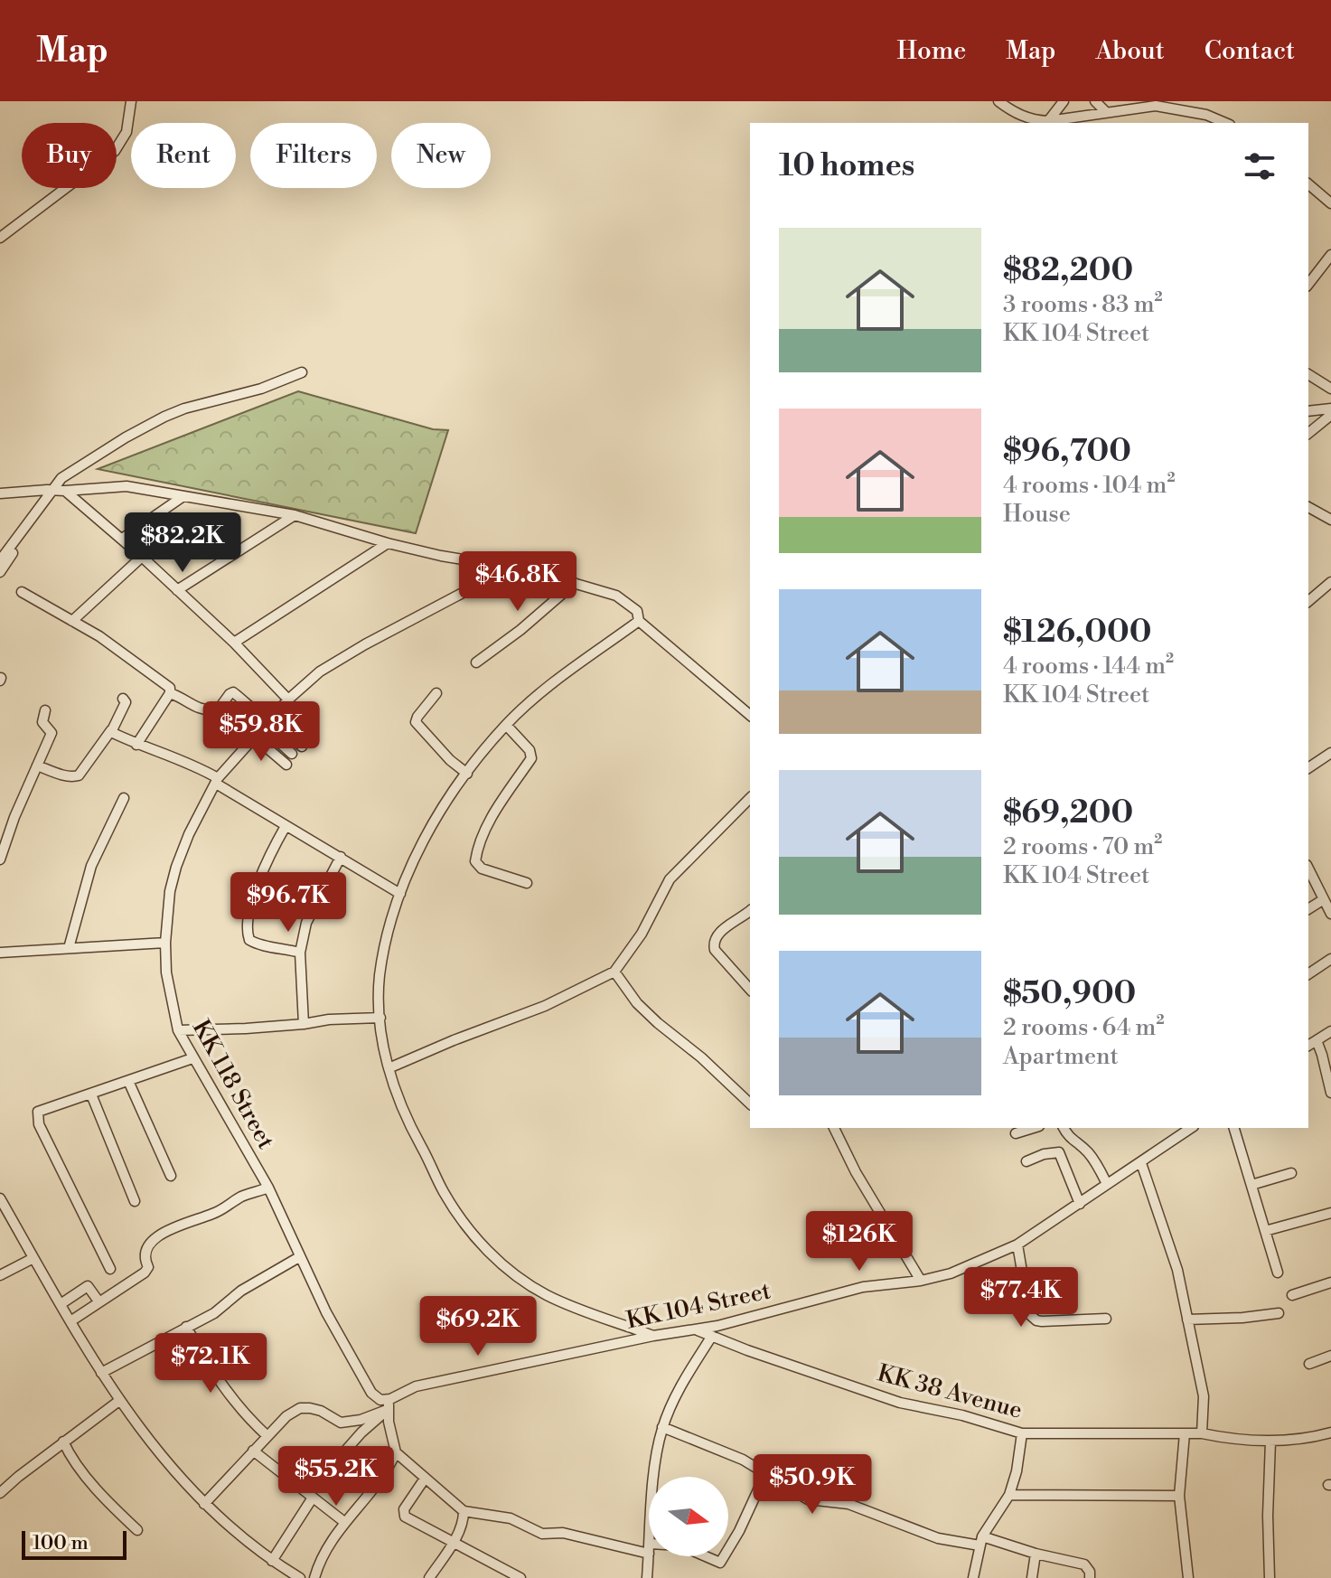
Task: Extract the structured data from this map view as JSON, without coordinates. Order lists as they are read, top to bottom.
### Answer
{
  "streets": {
    "street": ["KK 118 Street", "KK 104 Street", "KK 38 Avenue"]
  },
  "crossings": [
    ["KK 118 Street", "KK 104 Street"],
    ["KK 104 Street", "KK 38 Avenue"]
  ],
  "scale_bar": "100 m",
  "north": "right",
  "page": {
    "header": "Map",
    "nav": [
      "Home",
      "Map",
      "About",
      "Contact"
    ],
    "chip": [
      "Buy",
      "Rent",
      "Filters",
      "New"
    ],
    "heading": "10 homes",
    "list": [
      {
        "name": "$82,200",
        "note": "3 rooms · 83 m² · KK 104 Street"
      },
      {
        "name": "$96,700",
        "note": "4 rooms · 104 m² · House"
      },
      {
        "name": "$126,000",
        "note": "4 rooms · 144 m² · KK 104 Street"
      },
      {
        "name": "$69,200",
        "note": "2 rooms · 70 m² · KK 104 Street"
      },
      {
        "name": "$50,900",
        "note": "2 rooms · 64 m² · Apartment"
      }
    ],
    "price": [
      "$82.2K",
      "$46.8K",
      "$59.8K",
      "$96.7K",
      "$126K",
      "$77.4K",
      "$69.2K",
      "$72.1K",
      "$55.2K",
      "$50.9K"
    ],
    "scale": "100 m"
  }
}
